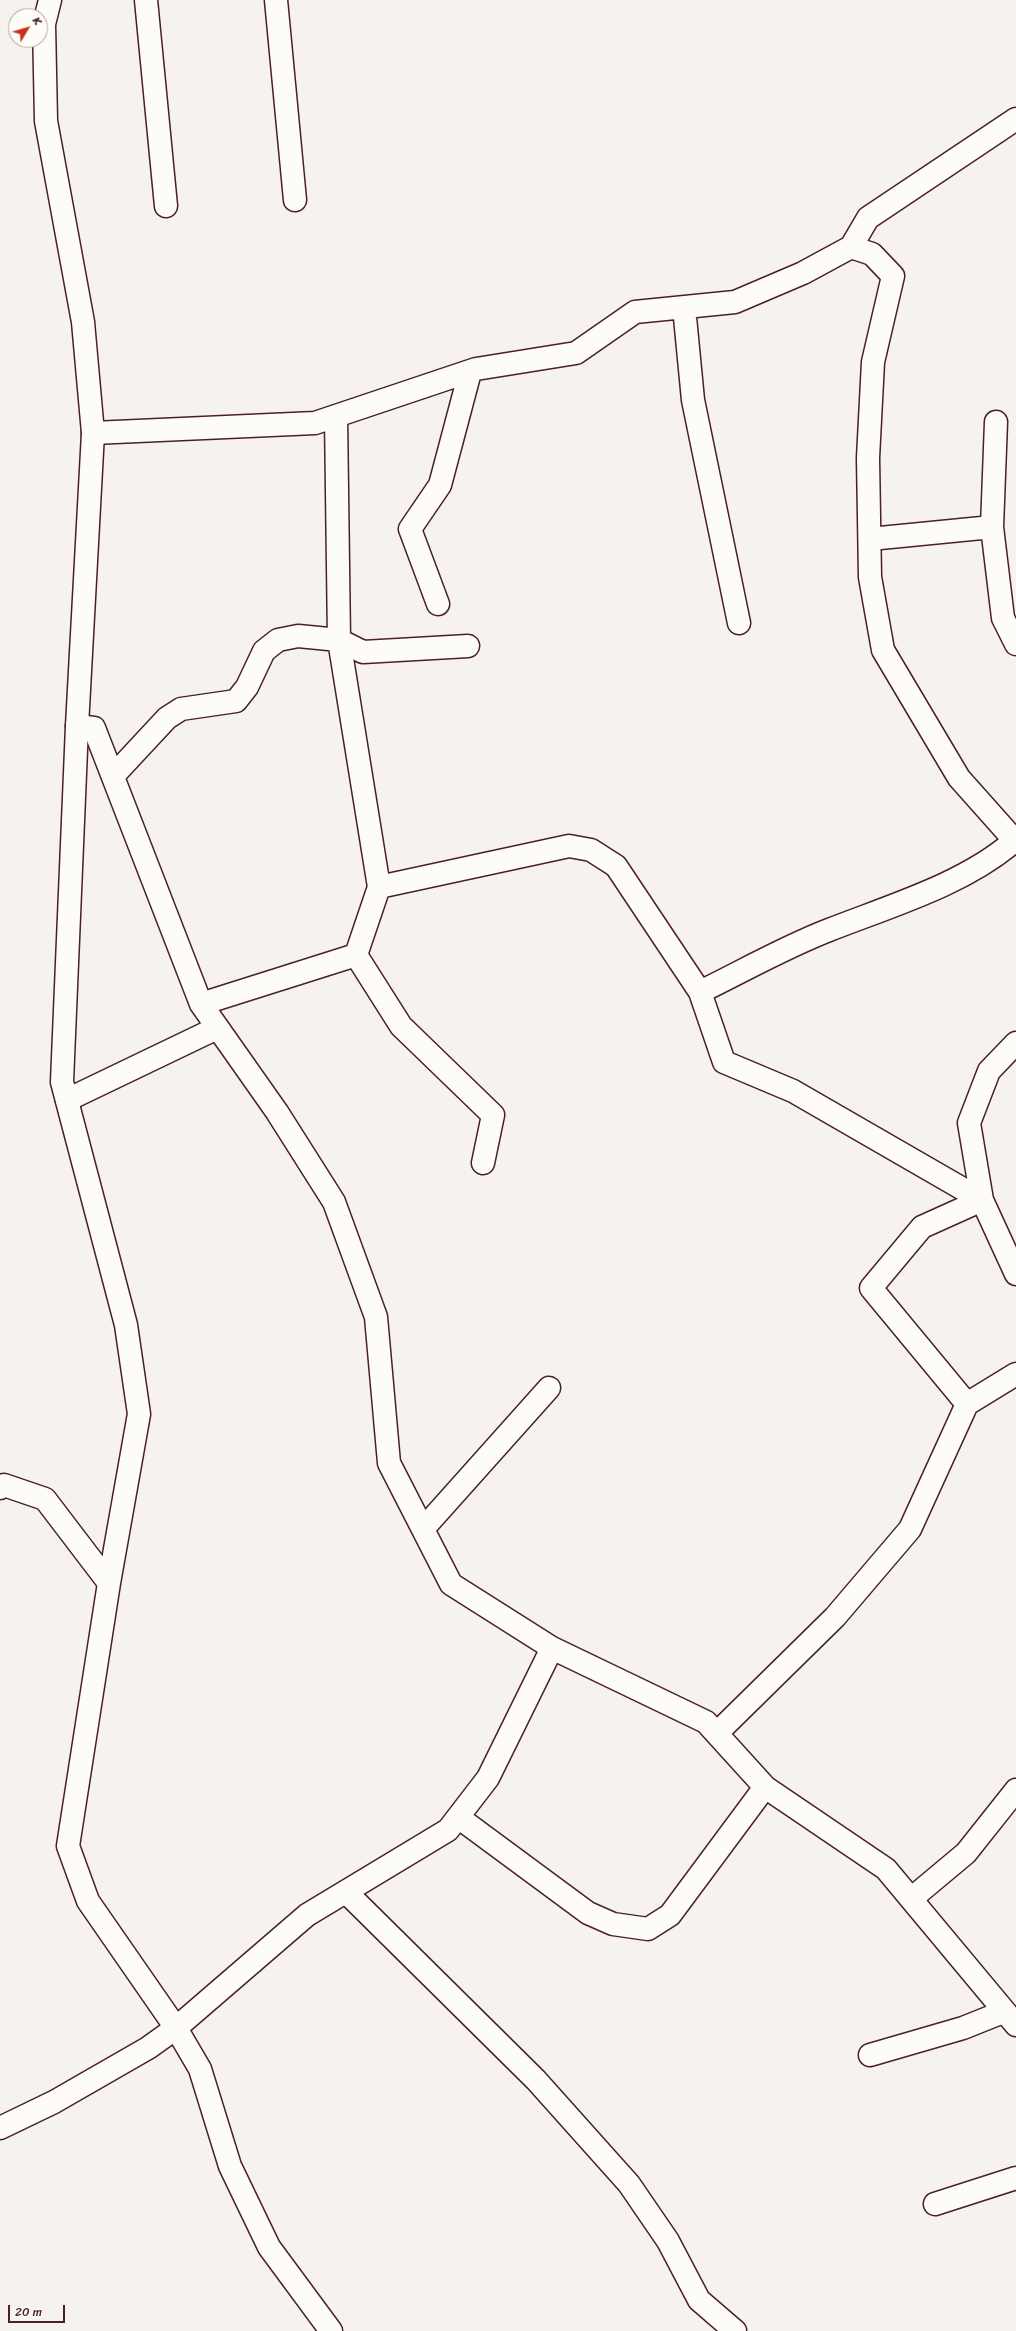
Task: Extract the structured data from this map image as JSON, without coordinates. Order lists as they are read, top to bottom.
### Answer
{
  "scale_bar": "20 m",
  "north": "top right"
}
